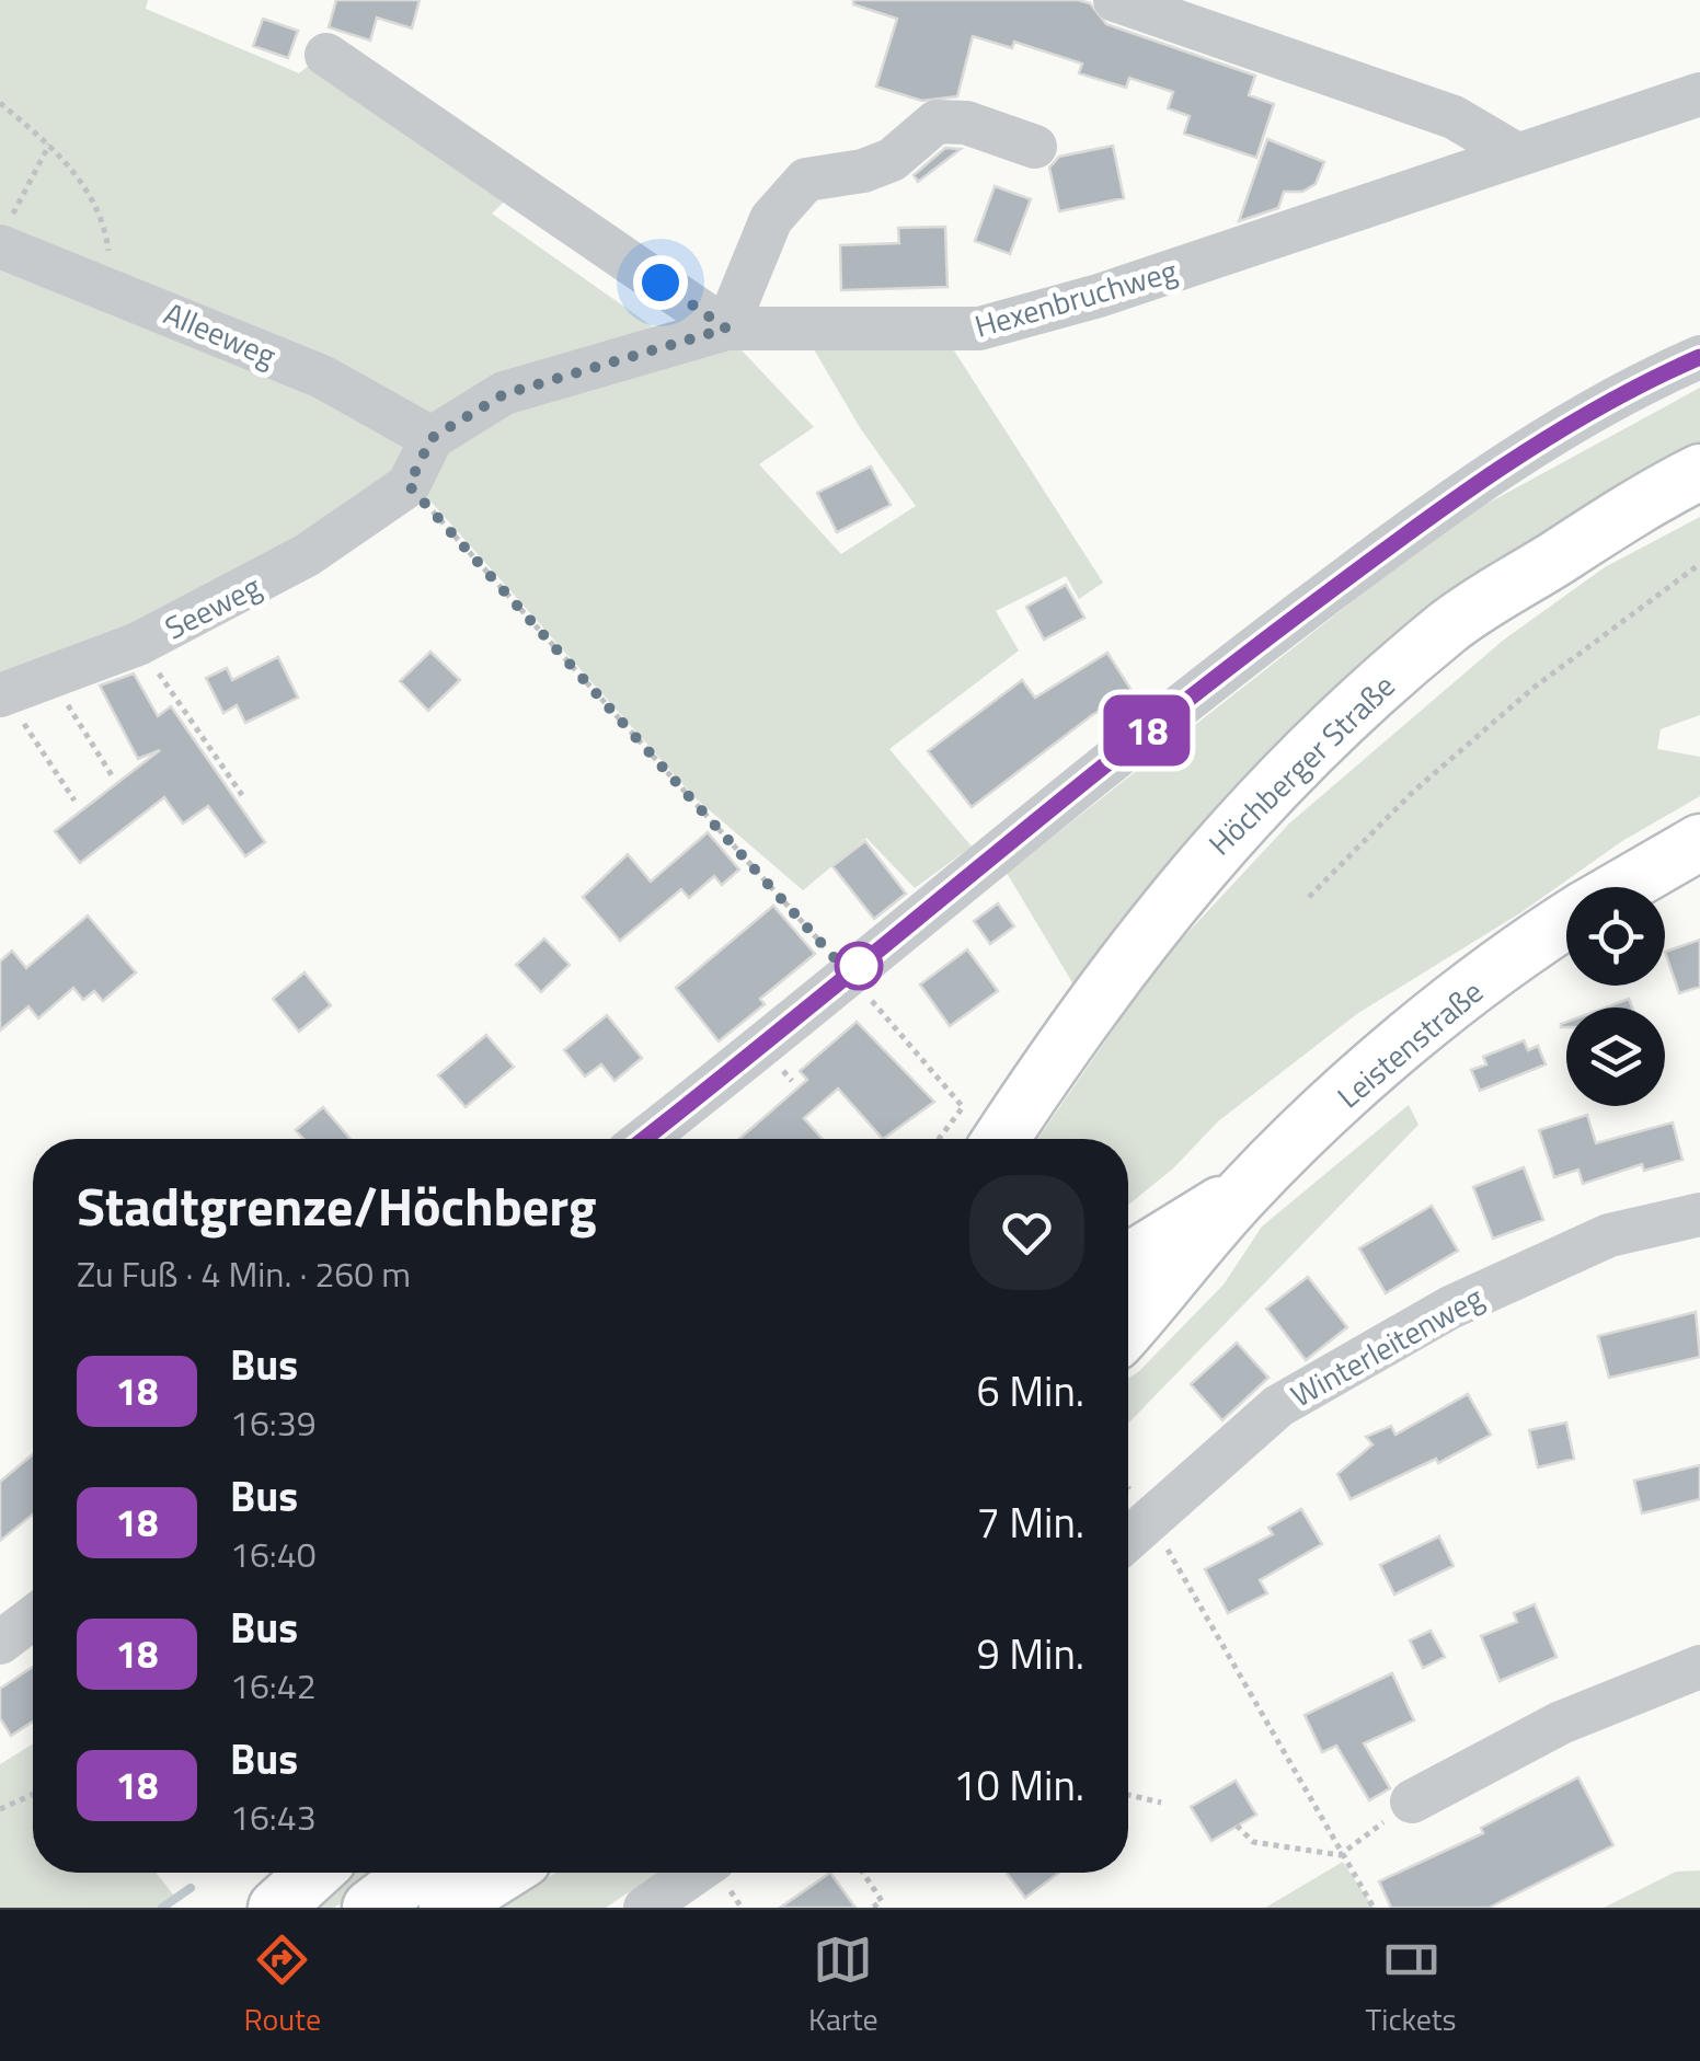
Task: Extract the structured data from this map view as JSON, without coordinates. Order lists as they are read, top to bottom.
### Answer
{
  "streets": {
    "main road": ["Höchberger Straße", "Leistenstraße"],
    "street": [
      "Hexenbruchweg",
      "Alleeweg",
      "Seeweg",
      "Winterleitenweg"
    ]
  },
  "crossings": [
    ["Hexenbruchweg", "Alleeweg"]
  ],
  "lines": ["bus line 18"],
  "page": {
    "on_map": "18",
    "heading": ["Stadtgrenze/Höchberg", "Zu Fuß · 4 Min. · 260 m"],
    "list": [
      {
        "mark": "18",
        "name": "Bus",
        "note": "16:39",
        "value": "6 Min."
      },
      {
        "mark": "18",
        "name": "Bus",
        "note": "16:40",
        "value": "7 Min."
      },
      {
        "mark": "18",
        "name": "Bus",
        "note": "16:42",
        "value": "9 Min."
      },
      {
        "mark": "18",
        "name": "Bus",
        "note": "16:43",
        "value": "10 Min."
      }
    ],
    "tabs": ["Route", "Karte", "Tickets"]
  }
}
